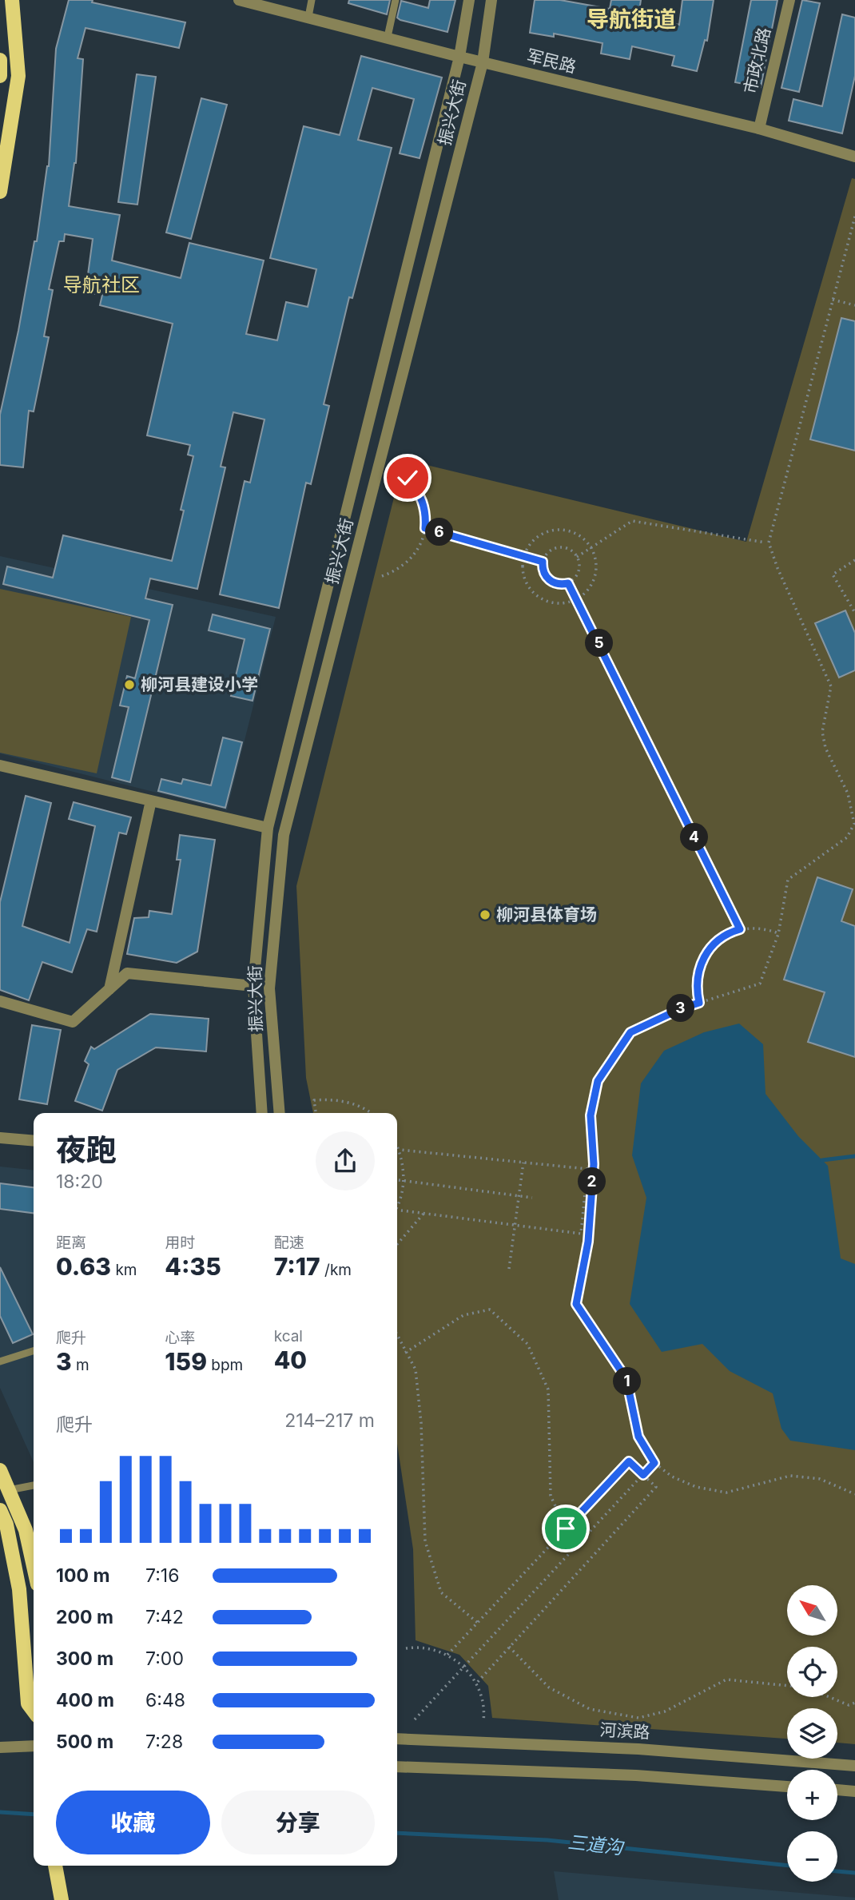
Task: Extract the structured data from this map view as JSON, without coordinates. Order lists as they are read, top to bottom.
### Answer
{
  "streets": {
    "street": [
      "市政北路",
      "军民路",
      "振兴大街",
      "河滨路"
    ]
  },
  "crossings": [
    ["市政北路", "军民路"],
    ["军民路", "振兴大街"]
  ],
  "districts": ["导航街道", "导航社区"],
  "water": ["三道沟"],
  "places": ["柳河县建设小学", "柳河县体育场"],
  "north": "top left",
  "page": {
    "pins": [
      "6",
      "5",
      "4",
      "3",
      "2",
      "1"
    ],
    "heading": ["夜跑", "18:20"],
    "stats": [
      ["距离", "0.63 km"],
      ["用时", "4:35"],
      ["配速", "7:17 /km"],
      ["爬升", "3 m"],
      ["心率", "159 bpm"],
      ["kcal", "40"]
    ],
    "chart": ["爬升", "214–217 m"],
    "list": [
      {
        "name": "100 m",
        "note": "7:16"
      },
      {
        "name": "200 m",
        "note": "7:42"
      },
      {
        "name": "300 m",
        "note": "7:00"
      },
      {
        "name": "400 m",
        "note": "6:48"
      },
      {
        "name": "500 m",
        "note": "7:28"
      }
    ],
    "map_buttons": ["+", "−"],
    "buttons": ["收藏", "分享"]
  }
}
